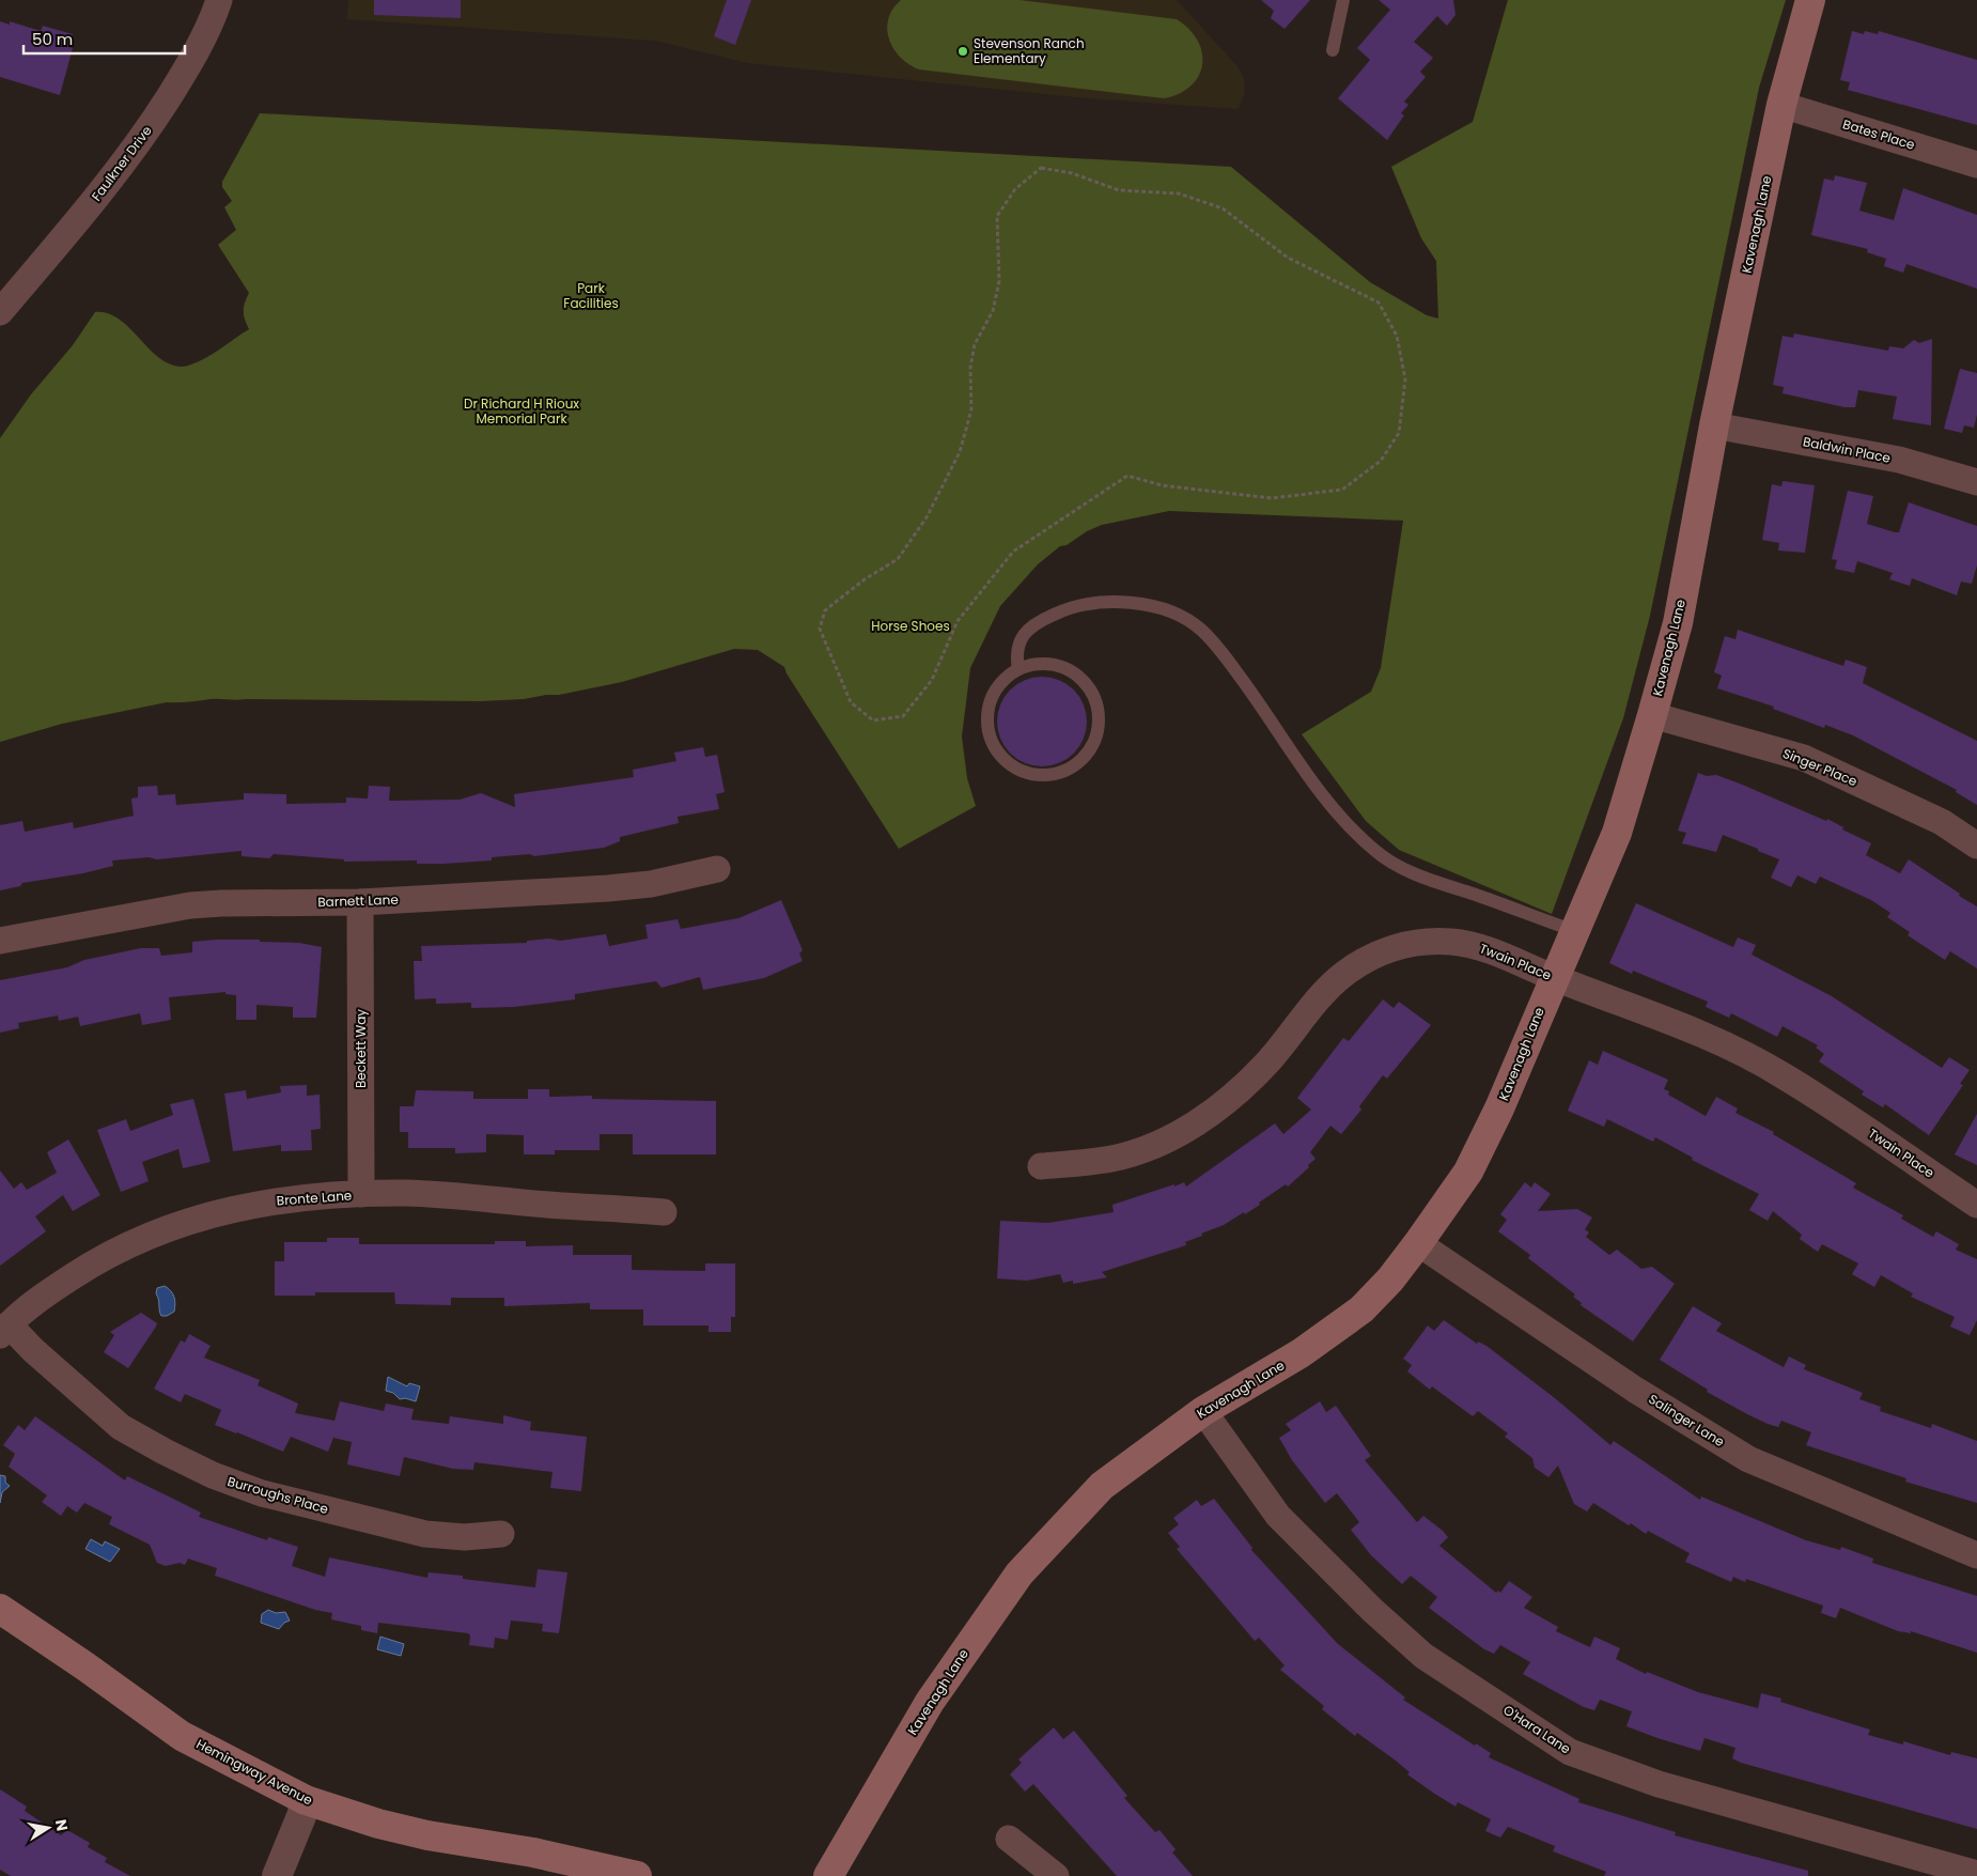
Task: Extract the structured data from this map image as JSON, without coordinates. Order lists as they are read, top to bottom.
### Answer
{
  "streets": {
    "main road": ["Kavenagh Lane", "Hemingway Avenue"],
    "street": [
      "Bates Place",
      "Faulkner Drive",
      "Baldwin Place",
      "Singer Place",
      "Barnett Lane",
      "Twain Place",
      "Beckett Way",
      "Bronte Lane",
      "Salinger Lane",
      "Burroughs Place",
      "O'Hara Lane"
    ]
  },
  "crossings": [
    ["Bates Place", "Kavenagh Lane"],
    ["Kavenagh Lane", "Baldwin Place"],
    ["Kavenagh Lane", "Singer Place"],
    ["Kavenagh Lane", "Twain Place"],
    ["Kavenagh Lane", "Salinger Lane"],
    ["Kavenagh Lane", "O'Hara Lane"],
    ["Barnett Lane", "Beckett Way"],
    ["Beckett Way", "Bronte Lane"],
    ["Bronte Lane", "Burroughs Place"]
  ],
  "parks": ["Park Facilities", "Dr Richard H Rioux Memorial Park", "Horse Shoes"],
  "places": ["Stevenson Ranch Elementary"],
  "scale_bar": "50 m",
  "north": "right"
}
